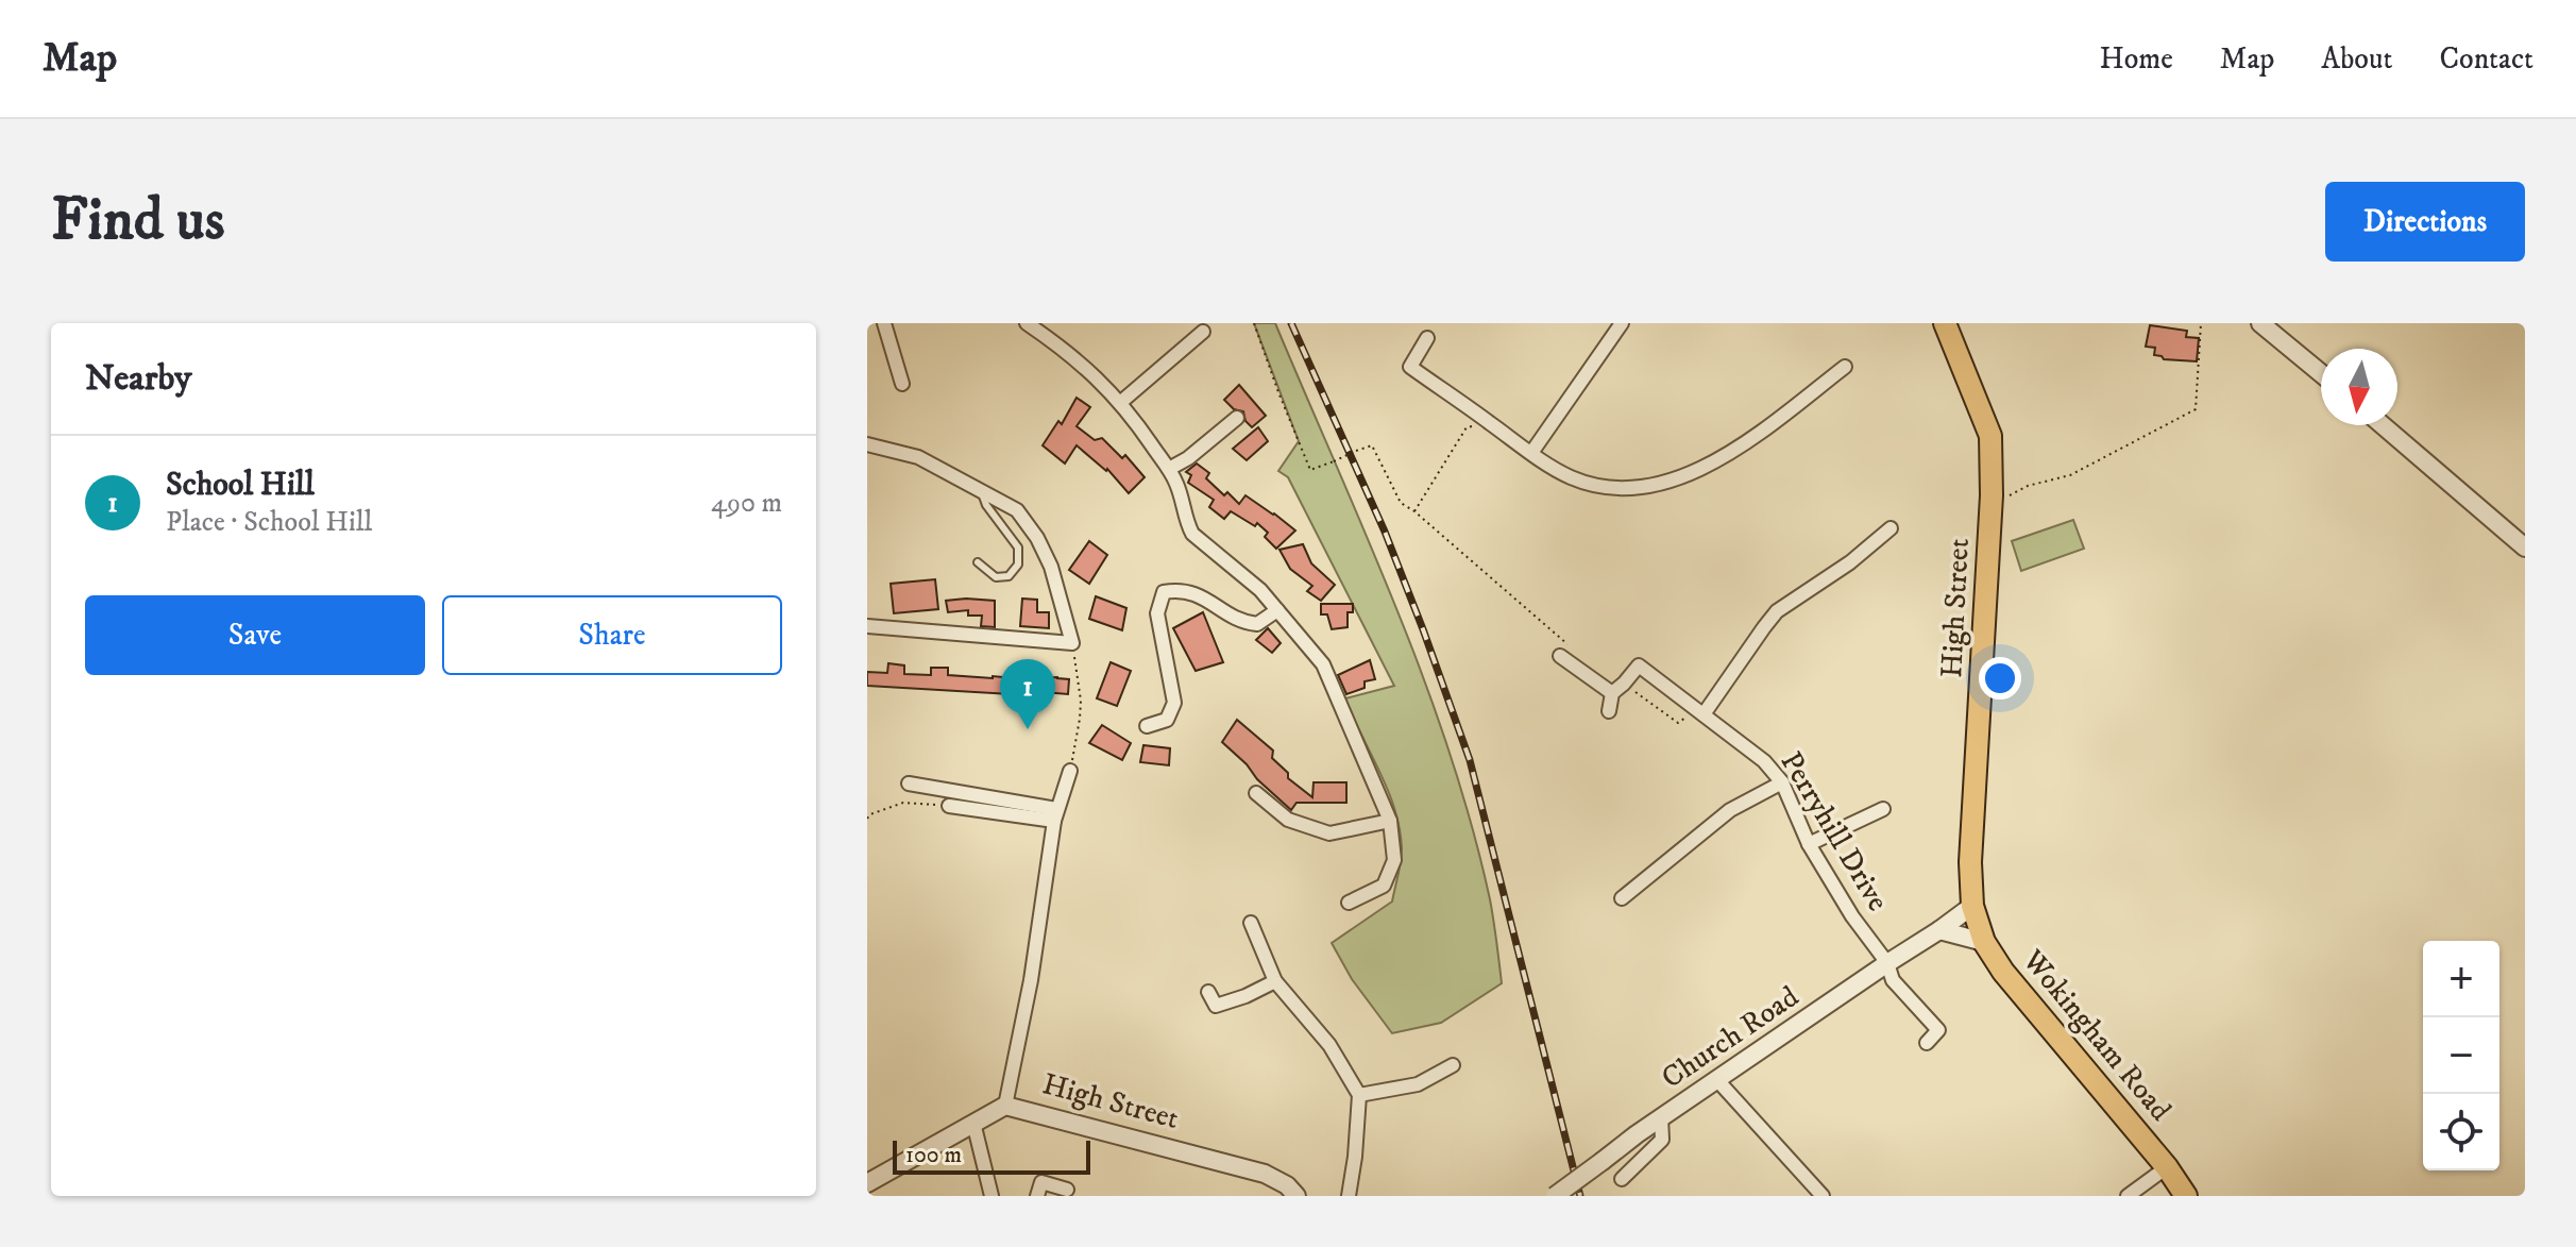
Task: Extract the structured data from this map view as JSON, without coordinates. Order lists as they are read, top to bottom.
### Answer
{
  "streets": {
    "main road": ["High Street", "Wokingham Road"],
    "street": ["Perryhill Drive", "Church Road"]
  },
  "crossings": [
    ["High Street", "Wokingham Road"],
    ["High Street", "Church Road"],
    ["Perryhill Drive", "Church Road"],
    ["Wokingham Road", "Church Road"]
  ],
  "scale_bar": "100 m",
  "north": "bottom",
  "page": {
    "header": "Map",
    "nav": [
      "Home",
      "Map",
      "About",
      "Contact"
    ],
    "buttons": [
      "Directions",
      ["Save", "Share"]
    ],
    "title": "Find us",
    "heading": "Nearby",
    "list": [
      {
        "mark": "1",
        "name": "School Hill",
        "note": "Place · School Hill",
        "value": "490 m"
      }
    ],
    "pins": "1",
    "map_buttons": ["+", "−"],
    "scale": "100 m"
  }
}
